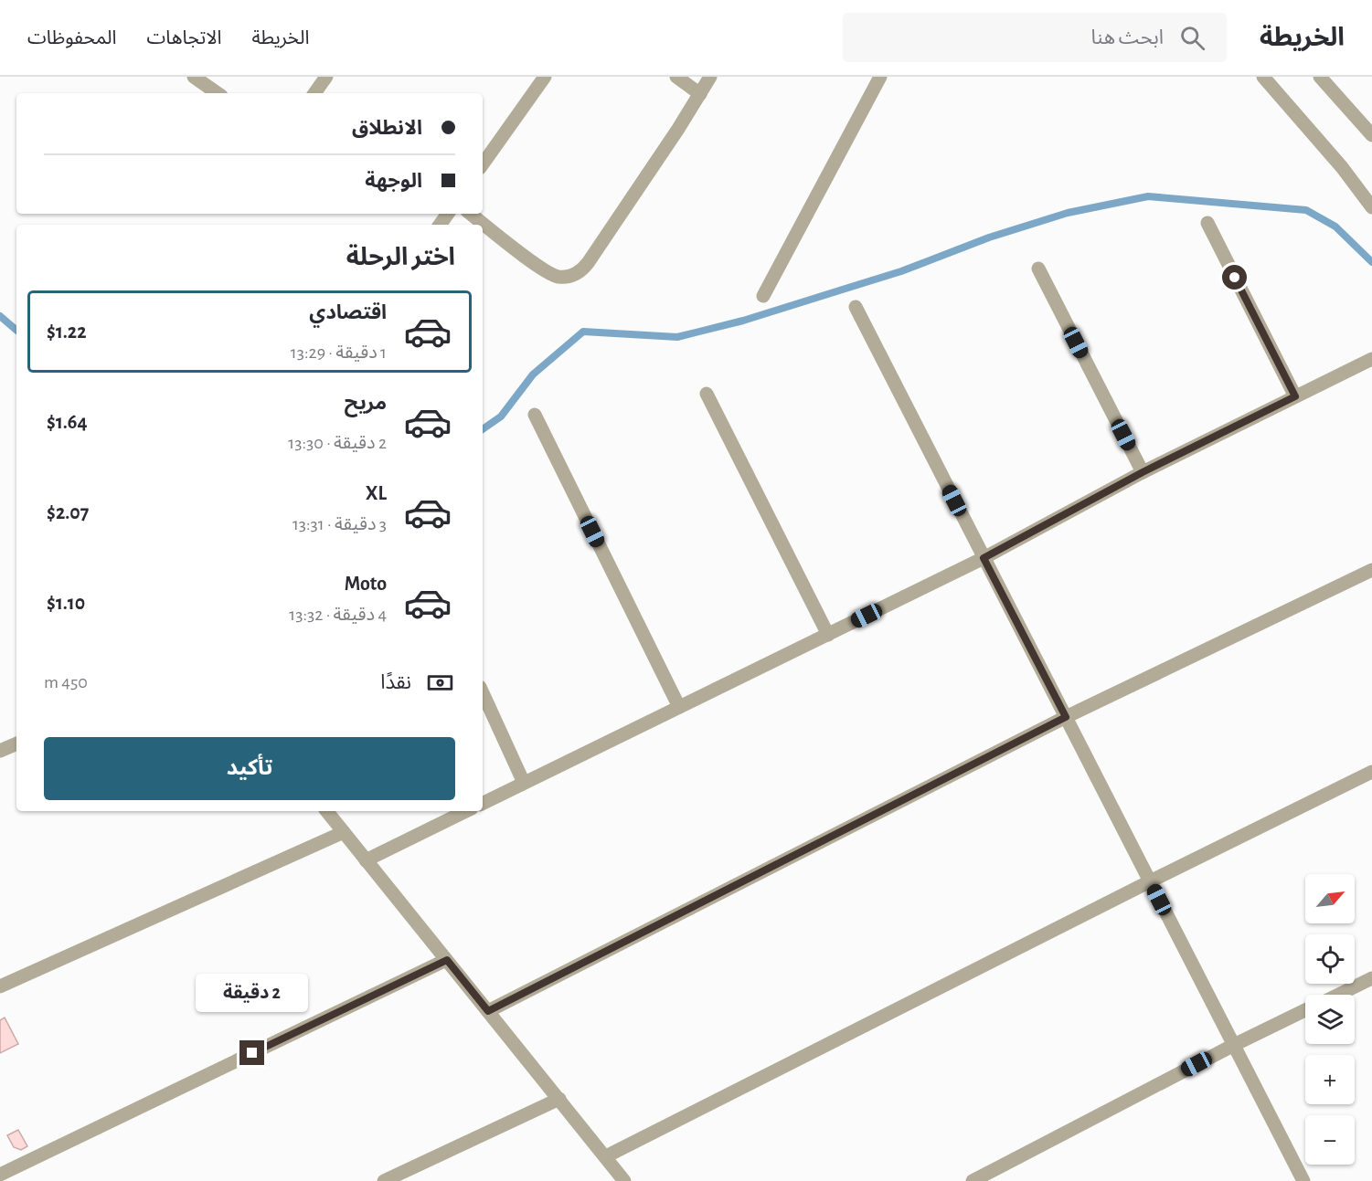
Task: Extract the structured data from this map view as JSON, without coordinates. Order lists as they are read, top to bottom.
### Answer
{
  "north": "top right",
  "page": {
    "header": "الخريطة",
    "search": "ابحث هنا",
    "nav": ["الخريطة", "الاتجاهات", "المحفوظات"],
    "banner": ["الانطلاق", "الوجهة"],
    "heading": "اختر الرحلة",
    "list": [
      {
        "name": "اقتصادي",
        "note": "1 دقيقة · 13:29",
        "value": "$1.22"
      },
      {
        "name": "مريح",
        "note": "2 دقيقة · 13:30",
        "value": "$1.64"
      },
      {
        "name": "XL",
        "note": "3 دقيقة · 13:31",
        "value": "$2.07"
      },
      {
        "name": "Moto",
        "note": "4 دقيقة · 13:32",
        "value": "$1.10"
      }
    ],
    "pay": ["نقدًا", "450 m"],
    "buttons": "تأكيد",
    "map_buttons": ["+", "−"],
    "bubble": "2 دقيقة"
  }
}
